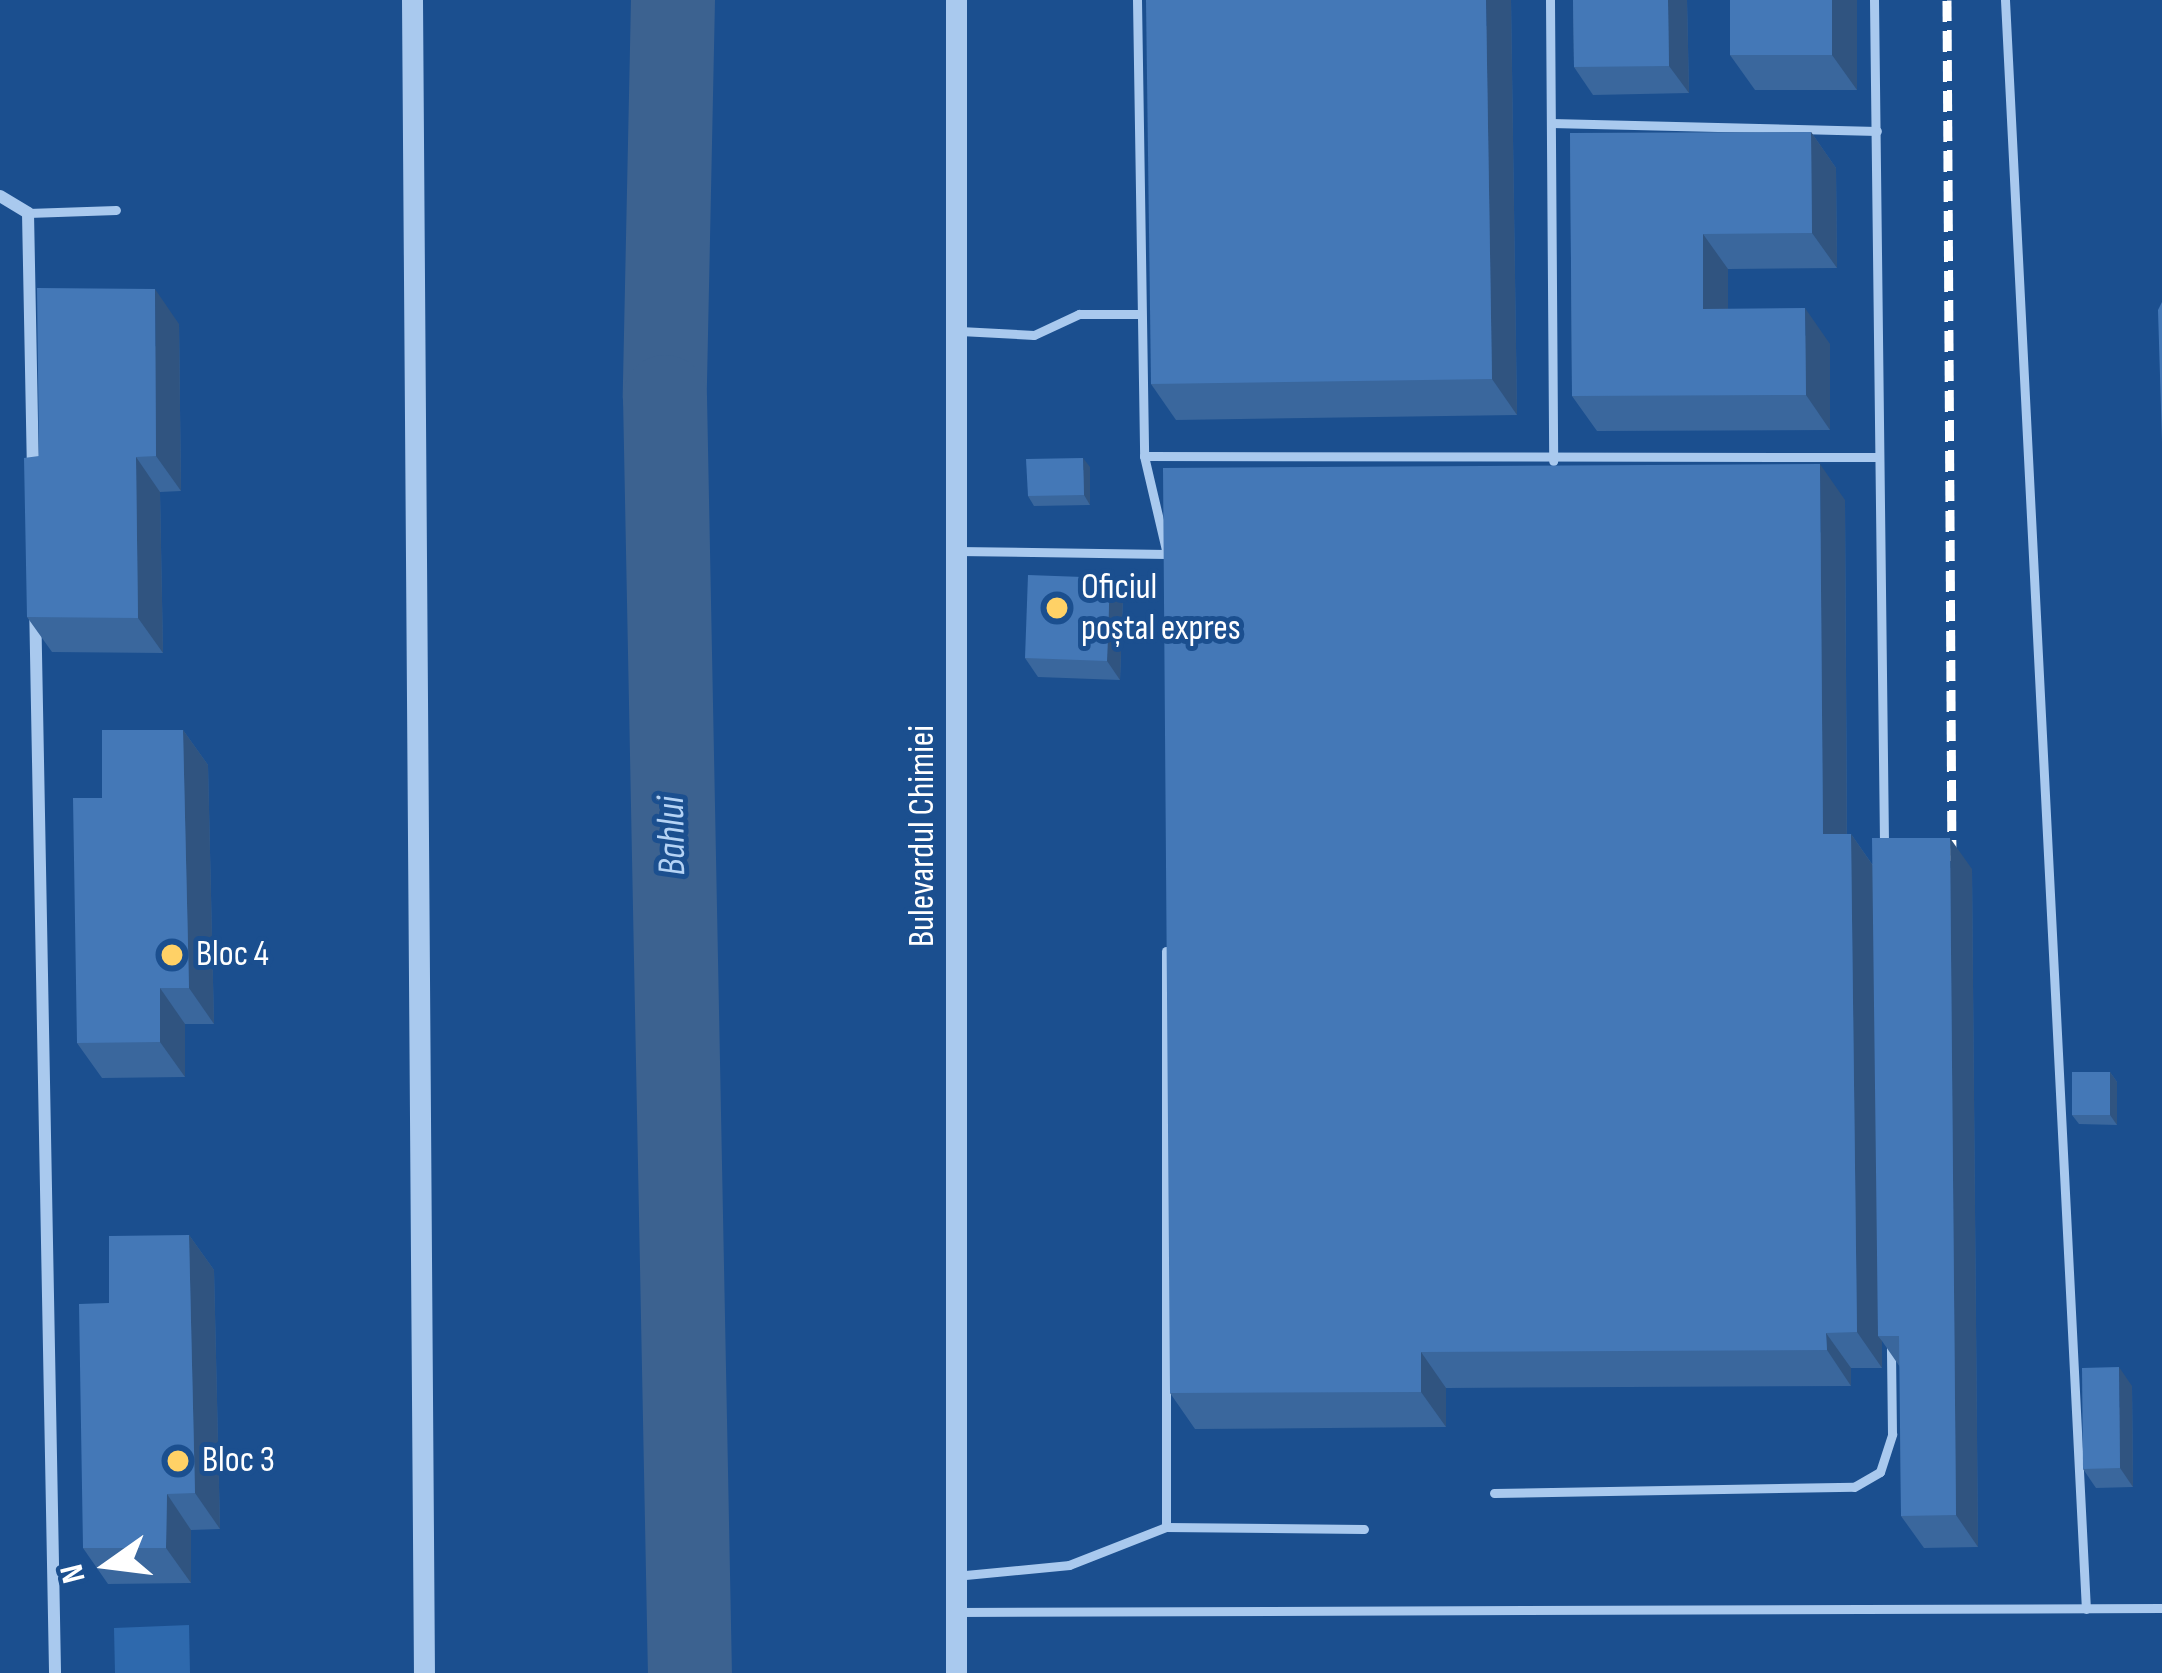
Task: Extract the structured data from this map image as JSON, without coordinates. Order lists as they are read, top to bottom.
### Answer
{
  "streets": {
    "street": ["Bulevardul Chimiei"]
  },
  "water": ["Bahlui"],
  "places": ["Oficiul poștal expres", "Bloc 4", "Bloc 3"],
  "north": "left"
}
